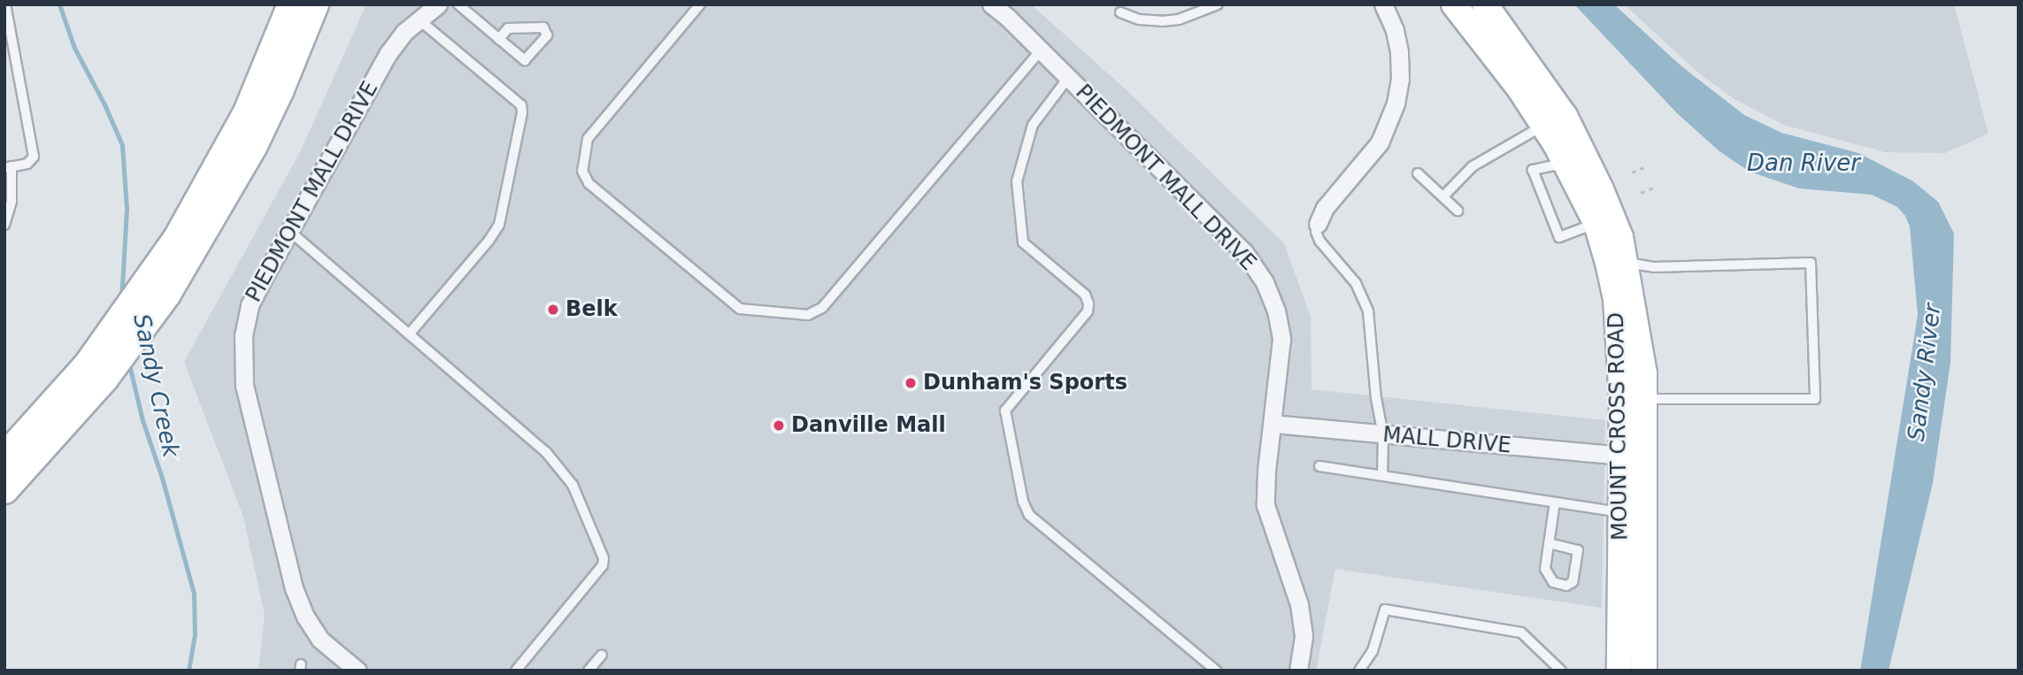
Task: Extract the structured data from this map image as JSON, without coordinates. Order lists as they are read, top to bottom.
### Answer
{
  "streets": {
    "main road": ["MOUNT CROSS ROAD"],
    "street": ["PIEDMONT MALL DRIVE", "MALL DRIVE"]
  },
  "crossings": [
    ["PIEDMONT MALL DRIVE", "MALL DRIVE"],
    ["MOUNT CROSS ROAD", "MALL DRIVE"]
  ],
  "water": ["Dan River", "Sandy River", "Sandy Creek"],
  "places": ["Belk", "Dunham's Sports", "Danville Mall"]
}
